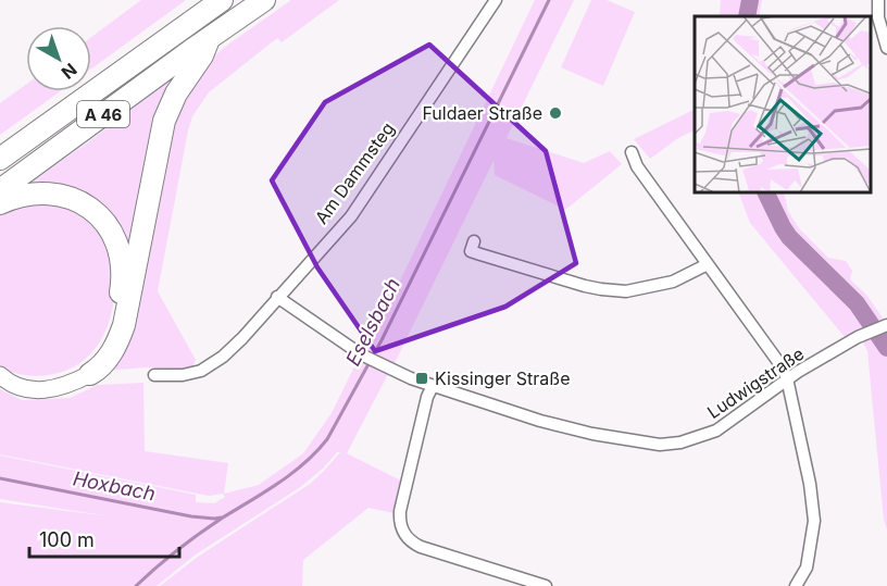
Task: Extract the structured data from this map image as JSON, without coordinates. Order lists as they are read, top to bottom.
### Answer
{
  "streets": {
    "highway": ["A 46"],
    "street": ["Am Dammsteg", "Ludwigstraße"]
  },
  "crossings": [
    ["Am Dammsteg", "Ludwigstraße"]
  ],
  "water": ["Eselsbach", "Hoxbach"],
  "places": {
    "other": ["Fuldaer Straße"],
    "transit": ["Kissinger Straße"]
  },
  "scale_bar": "100 m",
  "north": "bottom right"
}
